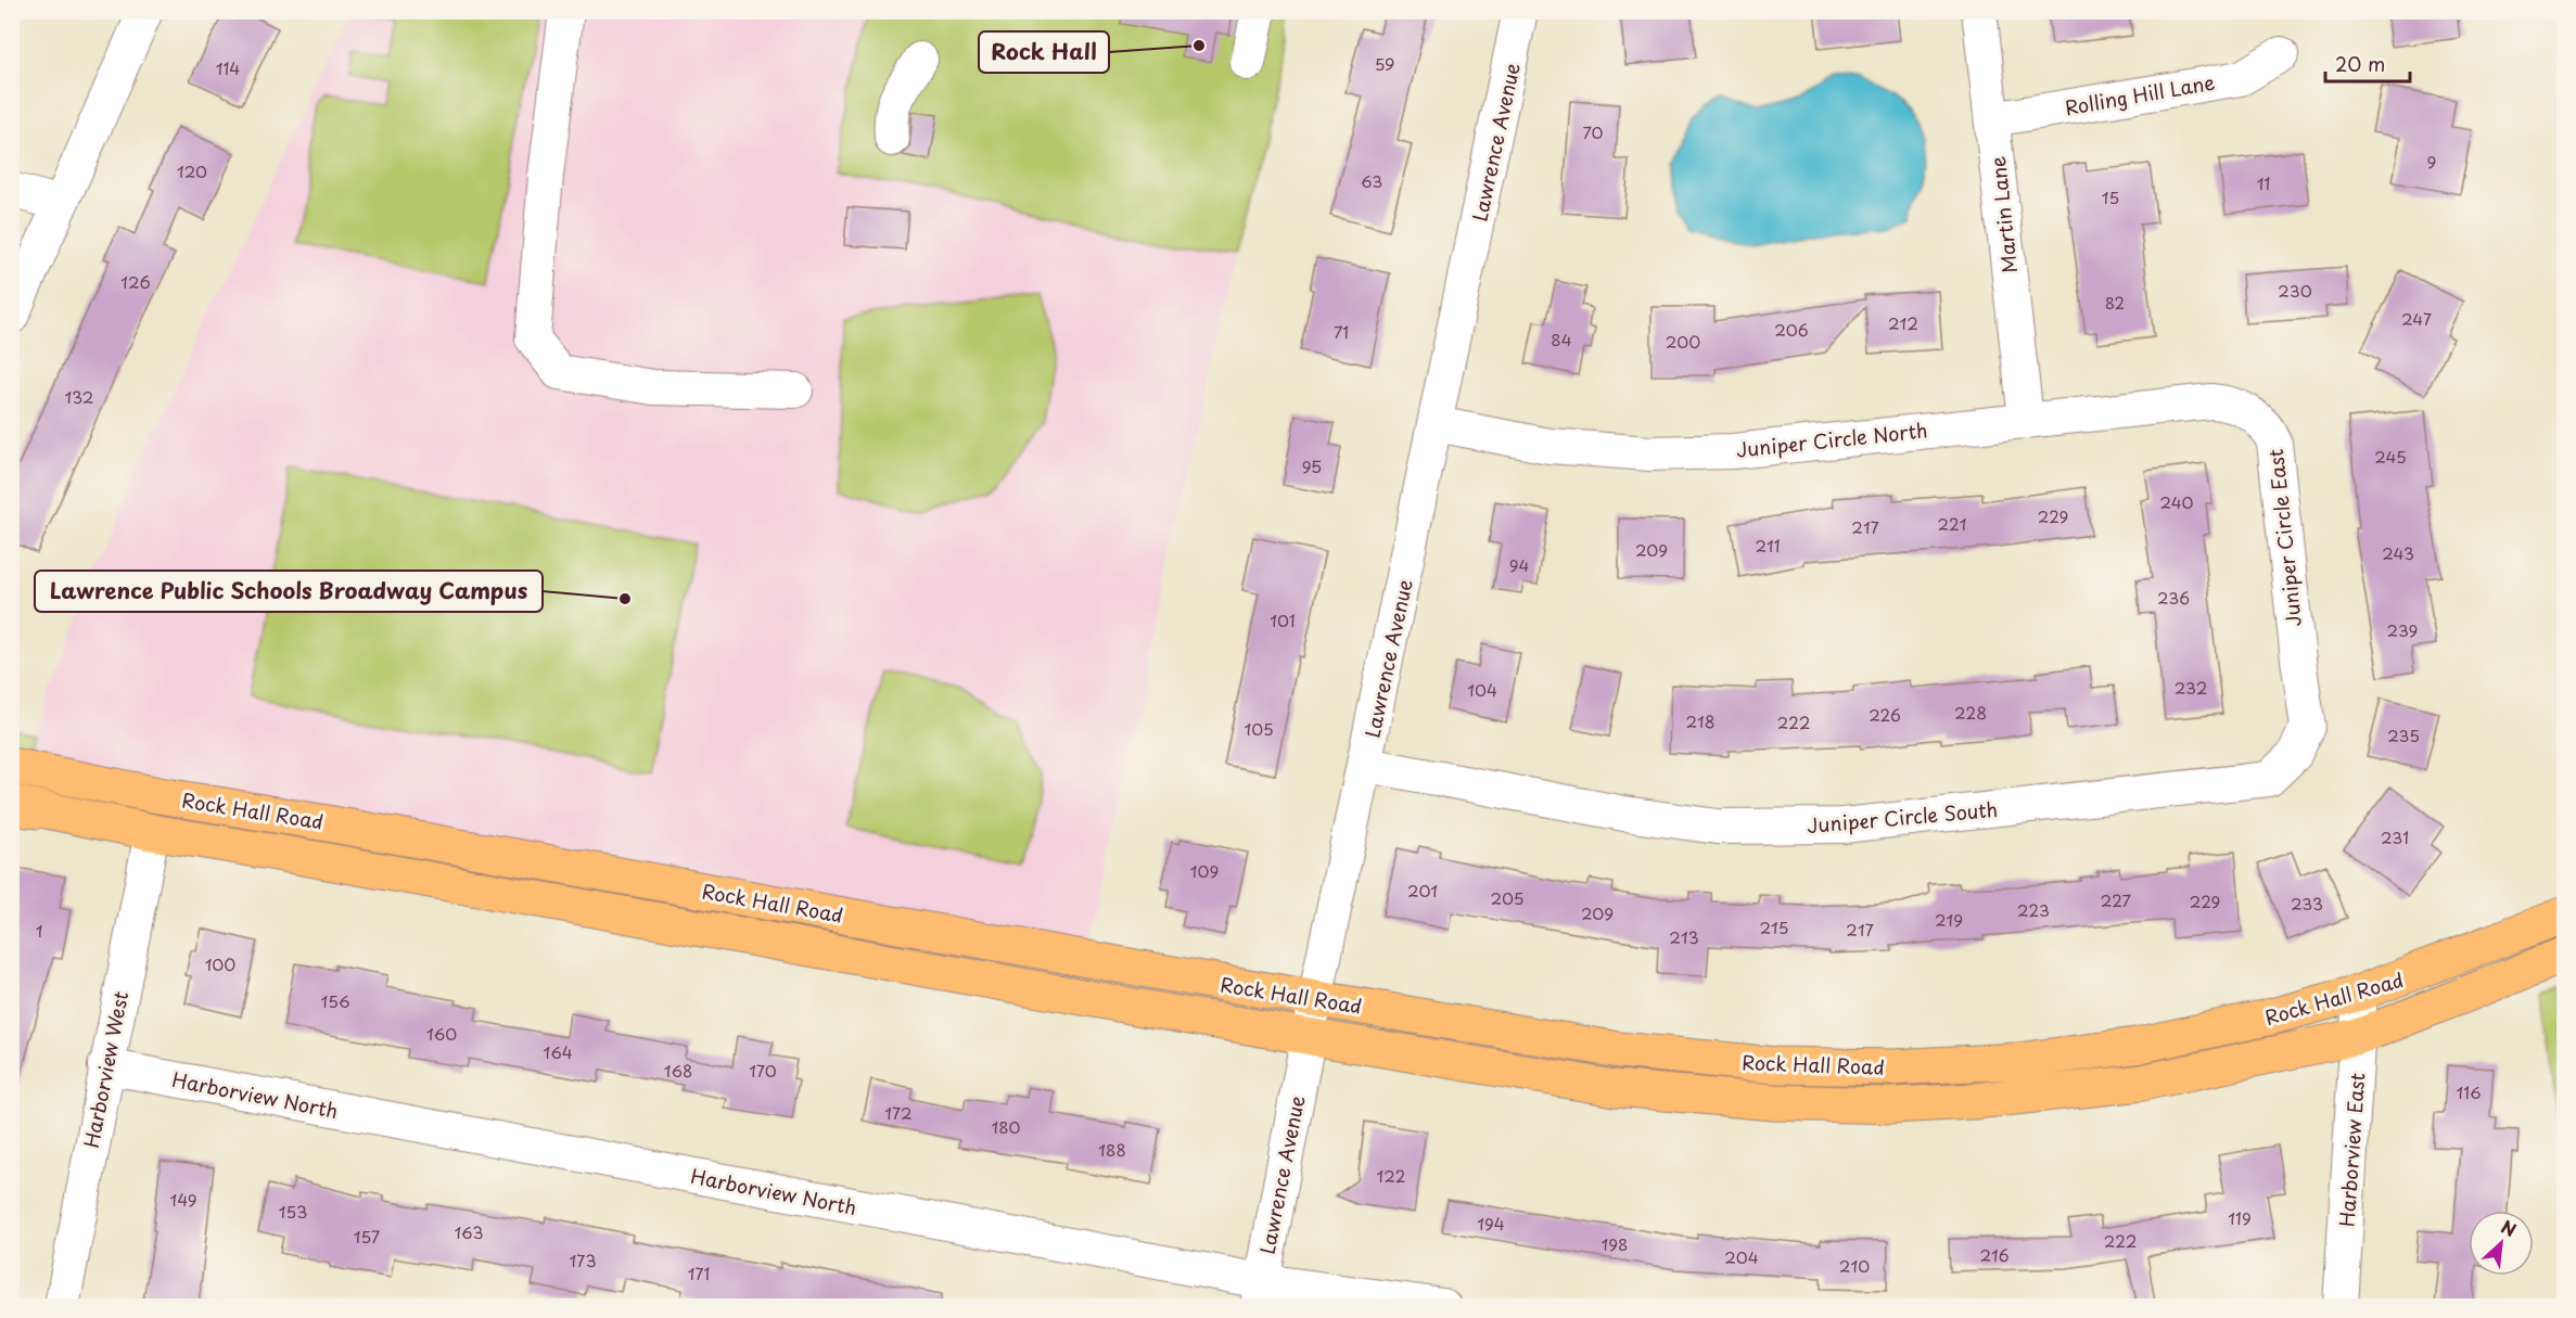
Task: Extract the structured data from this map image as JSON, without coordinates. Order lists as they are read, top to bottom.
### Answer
{
  "streets": {
    "main road": ["Rock Hall Road"],
    "street": [
      "Rolling Hill Lane",
      "Lawrence Avenue",
      "Martin Lane",
      "Juniper Circle North",
      "Juniper Circle East",
      "Juniper Circle South",
      "Harborview West",
      "Harborview North",
      "Harborview East"
    ]
  },
  "crossings": [
    ["Rolling Hill Lane", "Martin Lane"],
    ["Lawrence Avenue", "Juniper Circle North"],
    ["Lawrence Avenue", "Rock Hall Road"],
    ["Lawrence Avenue", "Juniper Circle South"],
    ["Lawrence Avenue", "Harborview North"],
    ["Martin Lane", "Juniper Circle North"],
    ["Juniper Circle North", "Juniper Circle East"],
    ["Juniper Circle East", "Juniper Circle South"],
    ["Rock Hall Road", "Harborview West"],
    ["Rock Hall Road", "Harborview East"],
    ["Harborview West", "Harborview North"]
  ],
  "places": ["Rock Hall", "Lawrence Public Schools Broadway Campus"],
  "house_numbers": [
    "59",
    "114",
    "70",
    "9",
    "120",
    "63",
    "11",
    "15",
    "126",
    "230",
    "82",
    "247",
    "212",
    "206",
    "71",
    "84",
    "200",
    "132",
    "245",
    "95",
    "240",
    "229",
    "221",
    "217",
    "211",
    "209",
    "243",
    "94",
    "236",
    "101",
    "239",
    "232",
    "104",
    "228",
    "226",
    "218",
    "222",
    "105",
    "235",
    "231",
    "109",
    "201",
    "205",
    "227",
    "229",
    "233",
    "223",
    "209",
    "219",
    "215",
    "217",
    "1",
    "213",
    "100",
    "156",
    "160",
    "164",
    "168",
    "170",
    "116",
    "172",
    "180",
    "188",
    "122",
    "149",
    "153",
    "119",
    "194",
    "163",
    "157",
    "222",
    "198",
    "216",
    "204",
    "173",
    "210",
    "171"
  ],
  "scale_bar": "20 m",
  "north": "top right"
}
